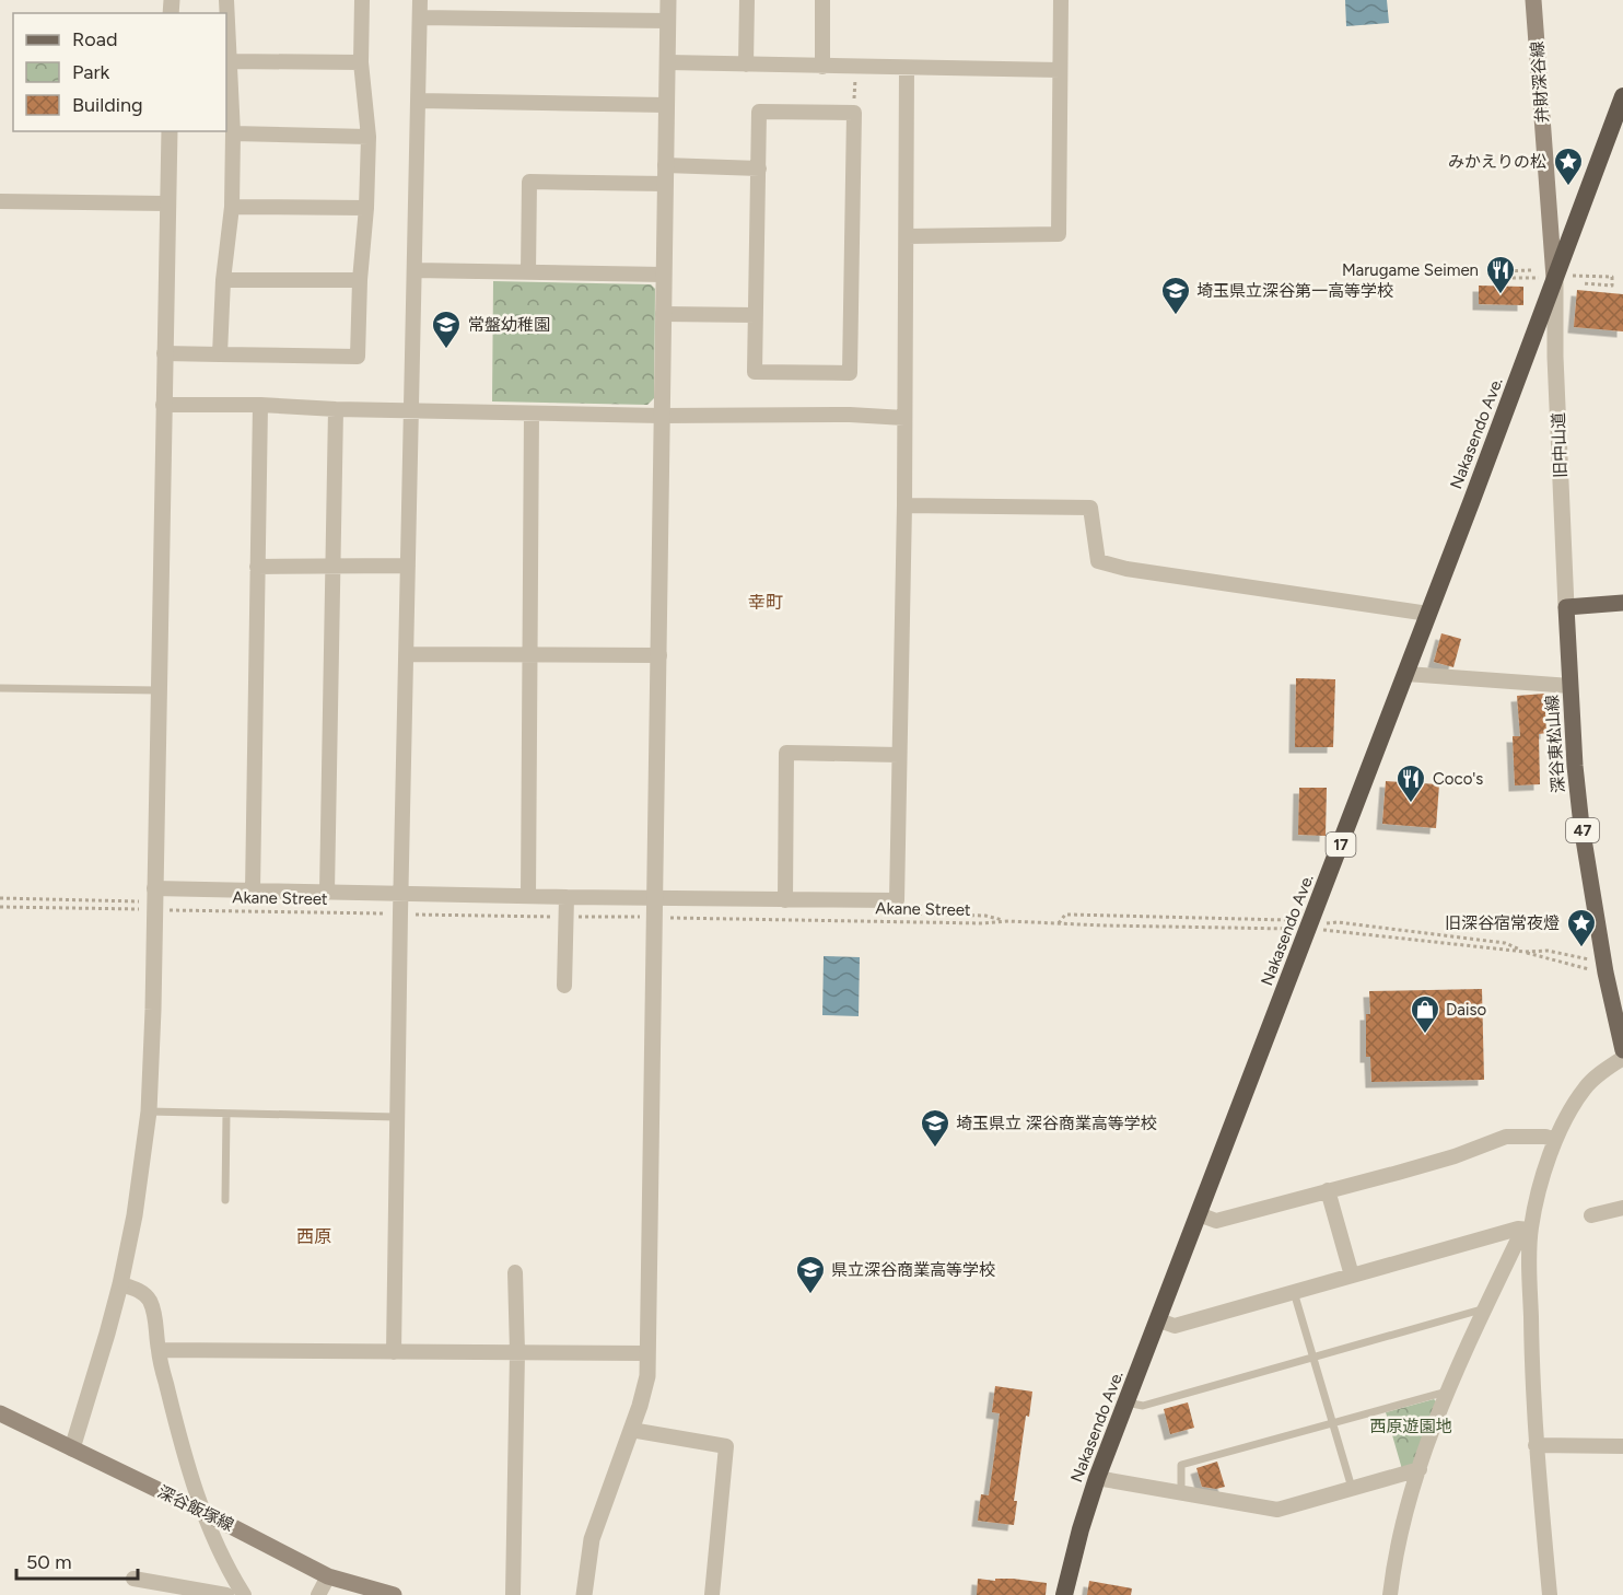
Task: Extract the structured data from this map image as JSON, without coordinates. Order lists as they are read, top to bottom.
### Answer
{
  "streets": {
    "highway": ["Nakasendo Ave.", "17"],
    "main road": [
      "弁財深谷線",
      "深谷東松山線",
      "47",
      "深谷飯塚線"
    ],
    "street": ["旧中山道"],
    "path": ["Akane Street"]
  },
  "crossings": [
    ["弁財深谷線", "Nakasendo Ave."],
    ["弁財深谷線", "旧中山道"],
    ["Nakasendo Ave.", "旧中山道"],
    ["旧中山道", "深谷東松山線"]
  ],
  "districts": ["幸町", "西原"],
  "parks": ["西原遊園地"],
  "places": {
    "place": ["みかえりの松", "旧深谷宿常夜燈"],
    "restaurant": ["Marugame Seimen", "Coco's"],
    "school or university": [
      "埼玉県立深谷第一高等学校",
      "常盤幼稚園",
      "埼玉県立 深谷商業高等学校",
      "県立深谷商業高等学校"
    ],
    "shop": ["Daiso"]
  },
  "legend": ["Road", "Park", "Building"],
  "scale_bar": "50 m"
}
